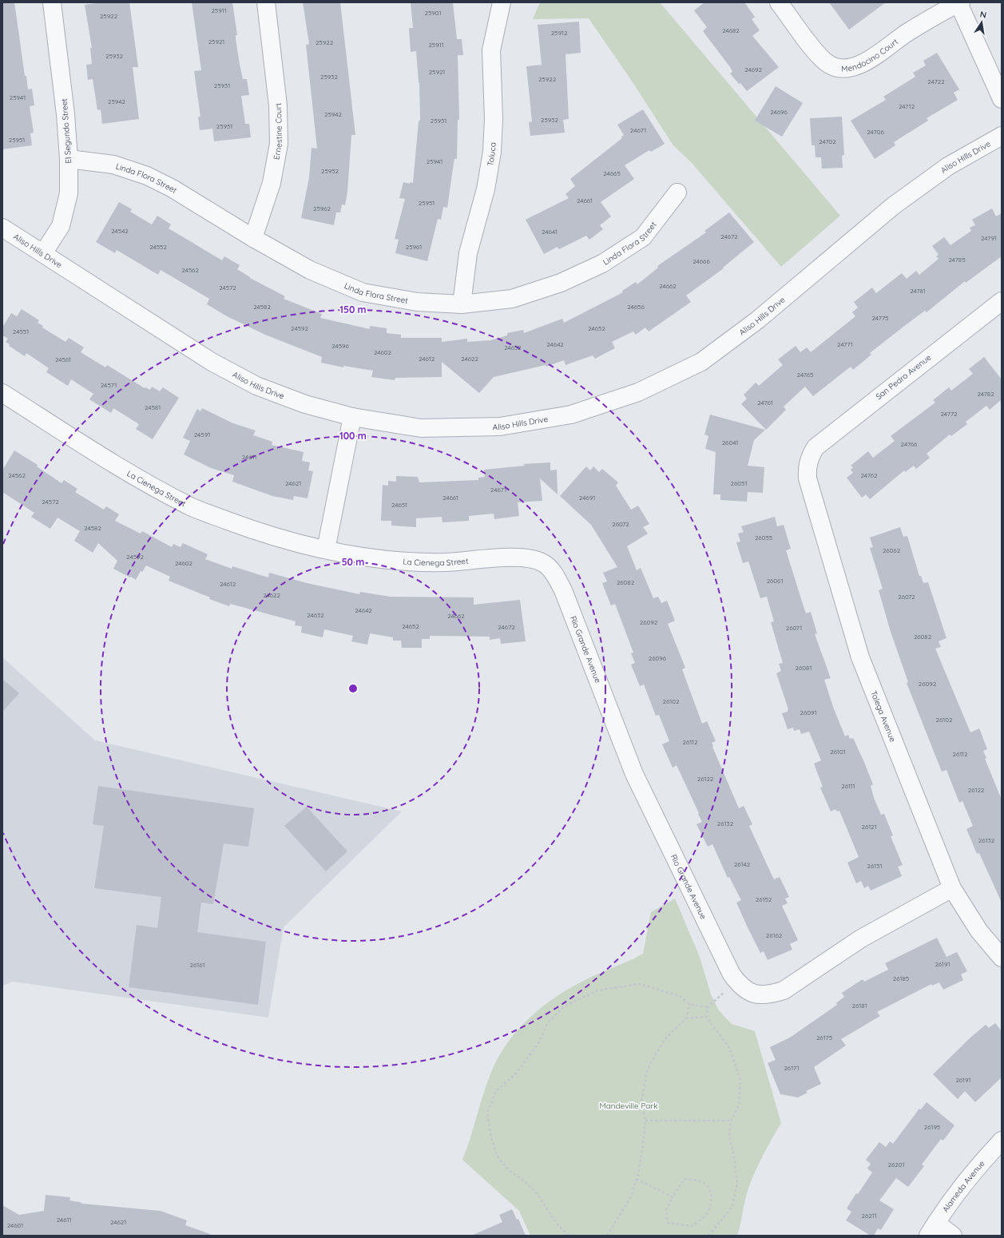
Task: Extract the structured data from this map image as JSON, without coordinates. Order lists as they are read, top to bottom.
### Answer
{
  "streets": {
    "street": [
      "Mendocino Court",
      "El Segundo Street",
      "Ernestine Court",
      "Toluca",
      "Aliso Hills Drive",
      "Linda Flora Street",
      "San Pedro Avenue",
      "La Cienega Street",
      "Rio Grande Avenue",
      "Talega Avenue",
      "Alameda Avenue"
    ]
  },
  "crossings": [
    ["El Segundo Street", "Aliso Hills Drive"],
    ["El Segundo Street", "Linda Flora Street"],
    ["Ernestine Court", "Linda Flora Street"],
    ["Toluca", "Linda Flora Street"],
    ["San Pedro Avenue", "Talega Avenue"],
    ["La Cienega Street", "Rio Grande Avenue"],
    ["Rio Grande Avenue", "Talega Avenue"]
  ],
  "parks": ["Mandeville Park"],
  "house_numbers": [
    "25911",
    "25901",
    "25922",
    "24682",
    "25912",
    "25921",
    "25922",
    "25911",
    "25932",
    "24692",
    "25921",
    "25932",
    "25922",
    "24722",
    "25931",
    "25941",
    "25942",
    "24712",
    "24696",
    "25942",
    "25932",
    "25931",
    "25951",
    "24671",
    "24706",
    "25951",
    "24702",
    "25941",
    "25952",
    "24665",
    "24661",
    "25951",
    "25962",
    "24542",
    "24641",
    "24672",
    "24791",
    "24552",
    "25961",
    "24785",
    "24666",
    "24562",
    "24662",
    "24572",
    "24781",
    "24582",
    "24656",
    "24775",
    "24592",
    "24652",
    "24551",
    "24642",
    "24771",
    "24596",
    "24632",
    "24602",
    "24612",
    "24622",
    "24561",
    "24765",
    "24571",
    "24782",
    "24761",
    "24581",
    "24772",
    "24591",
    "26041",
    "24766",
    "24611",
    "24562",
    "24762",
    "24621",
    "26051",
    "24671",
    "24661",
    "24691",
    "24572",
    "24651",
    "26072",
    "24582",
    "26055",
    "26062",
    "24592",
    "24602",
    "26061",
    "26082",
    "24612",
    "24622",
    "26072",
    "24642",
    "24632",
    "24662",
    "26092",
    "24652",
    "24672",
    "26071",
    "26082",
    "26096",
    "26081",
    "26092",
    "26102",
    "26091",
    "26102",
    "26112",
    "26101",
    "26112",
    "26122",
    "26111",
    "26122",
    "26132",
    "26121",
    "26132",
    "26142",
    "26131",
    "26152",
    "26162",
    "26191",
    "26161",
    "26185",
    "26181",
    "26175",
    "26171",
    "26191",
    "26195",
    "26201",
    "26211",
    "24611",
    "24621",
    "24601"
  ],
  "north": "top",
  "rings": ["150 m", "100 m", "50 m"]
}
